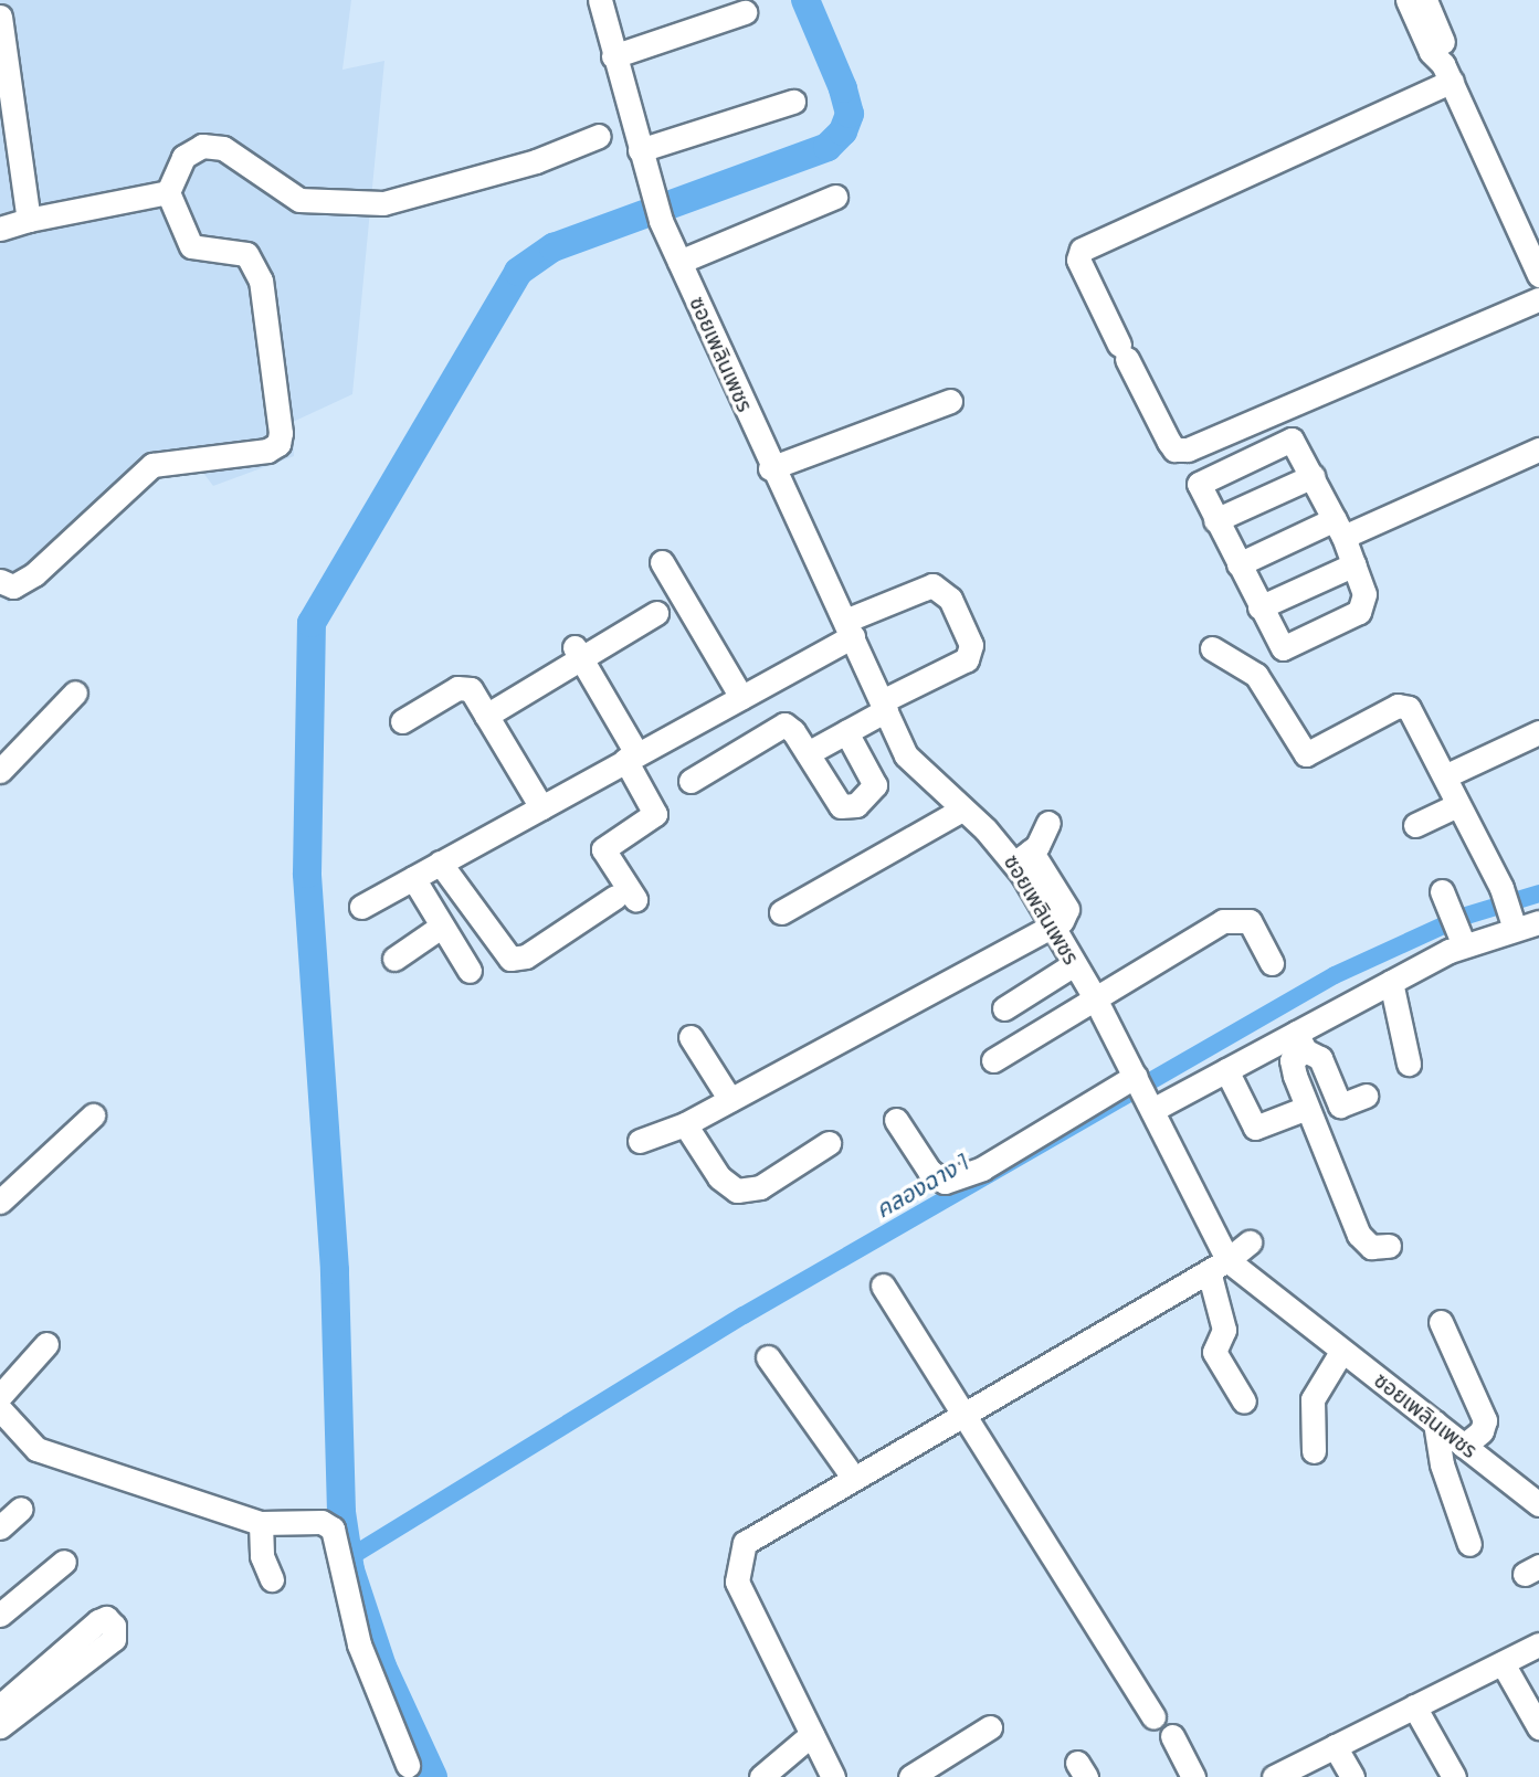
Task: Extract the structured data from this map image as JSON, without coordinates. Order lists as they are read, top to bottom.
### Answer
{
  "streets": {
    "street": ["ซอยเพลินเพชร"]
  },
  "water": ["คลองฉาง 1"]
}
